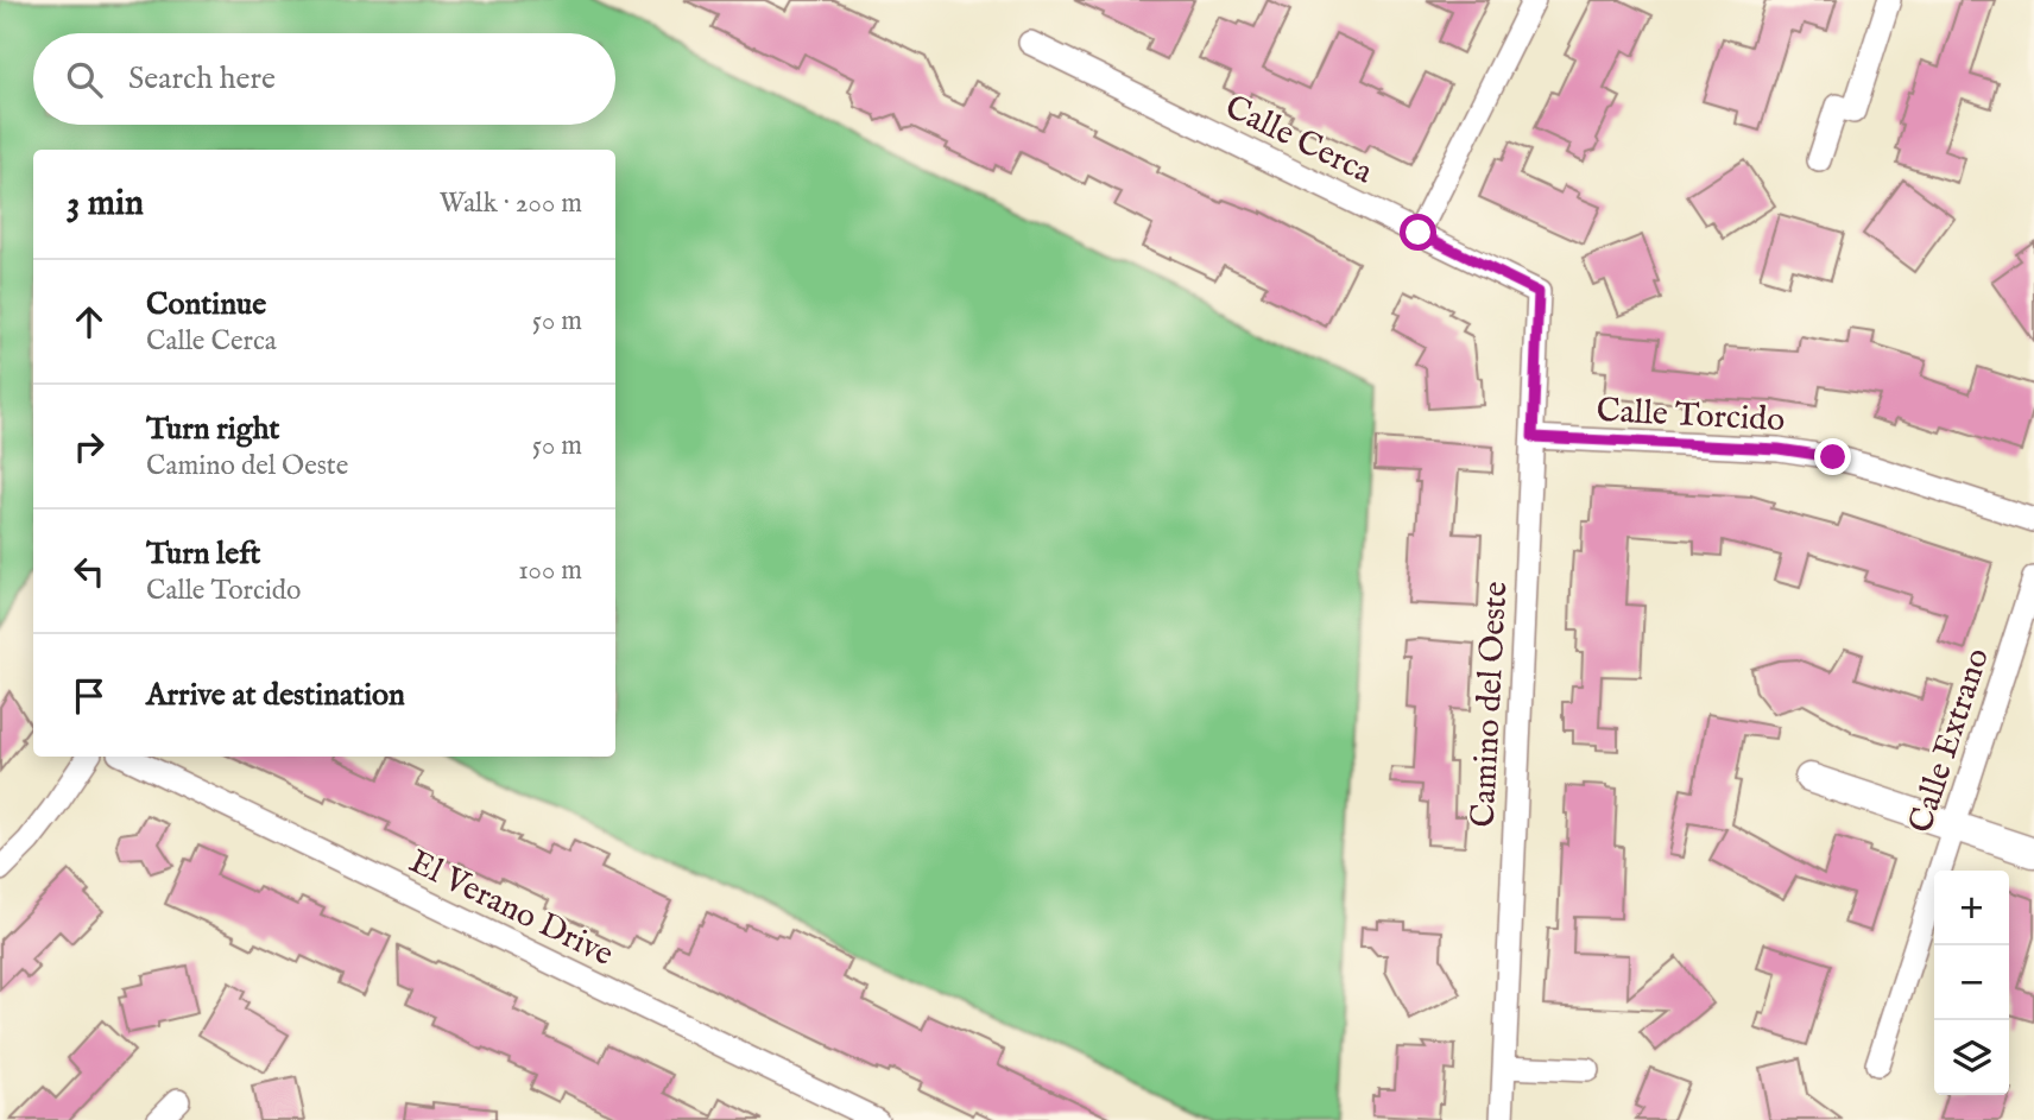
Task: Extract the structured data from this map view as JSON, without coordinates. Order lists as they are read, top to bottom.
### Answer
{
  "streets": {
    "street": [
      "Calle Cerca",
      "Calle Torcido",
      "Camino del Oeste",
      "Calle Extrano",
      "El Verano Drive"
    ]
  },
  "crossings": [
    ["Calle Cerca", "Camino del Oeste"],
    ["Calle Torcido", "Camino del Oeste"]
  ],
  "page": {
    "search": "Search here",
    "heading": ["3 min", "Walk · 200 m"],
    "list": [
      ["Continue", "Calle Cerca", "50 m"],
      ["Turn right", "Camino del Oeste", "50 m"],
      ["Turn left", "Calle Torcido", "100 m"],
      "Arrive at destination"
    ],
    "map_buttons": ["+", "−"]
  }
}
